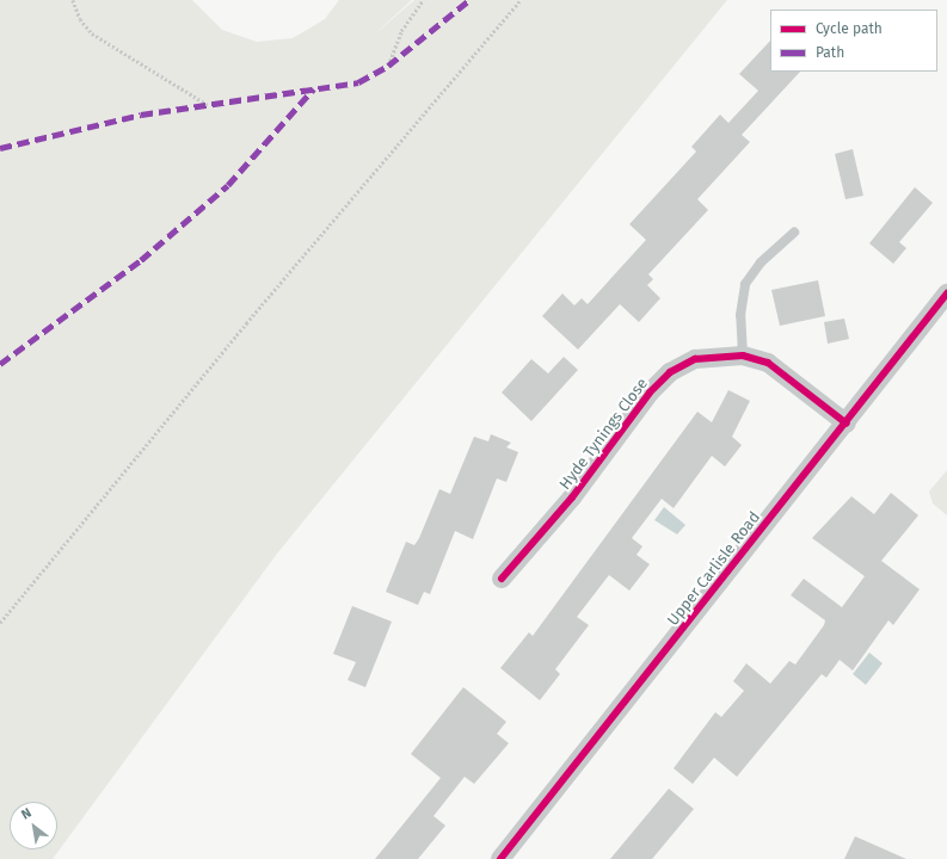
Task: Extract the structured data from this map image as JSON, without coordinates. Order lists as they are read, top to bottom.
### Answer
{
  "streets": {
    "street": ["Hyde Tynings Close", "Upper Carlisle Road"]
  },
  "crossings": [
    ["Hyde Tynings Close", "Upper Carlisle Road"]
  ],
  "legend": ["Cycle path", "Path"],
  "north": "top left"
}
